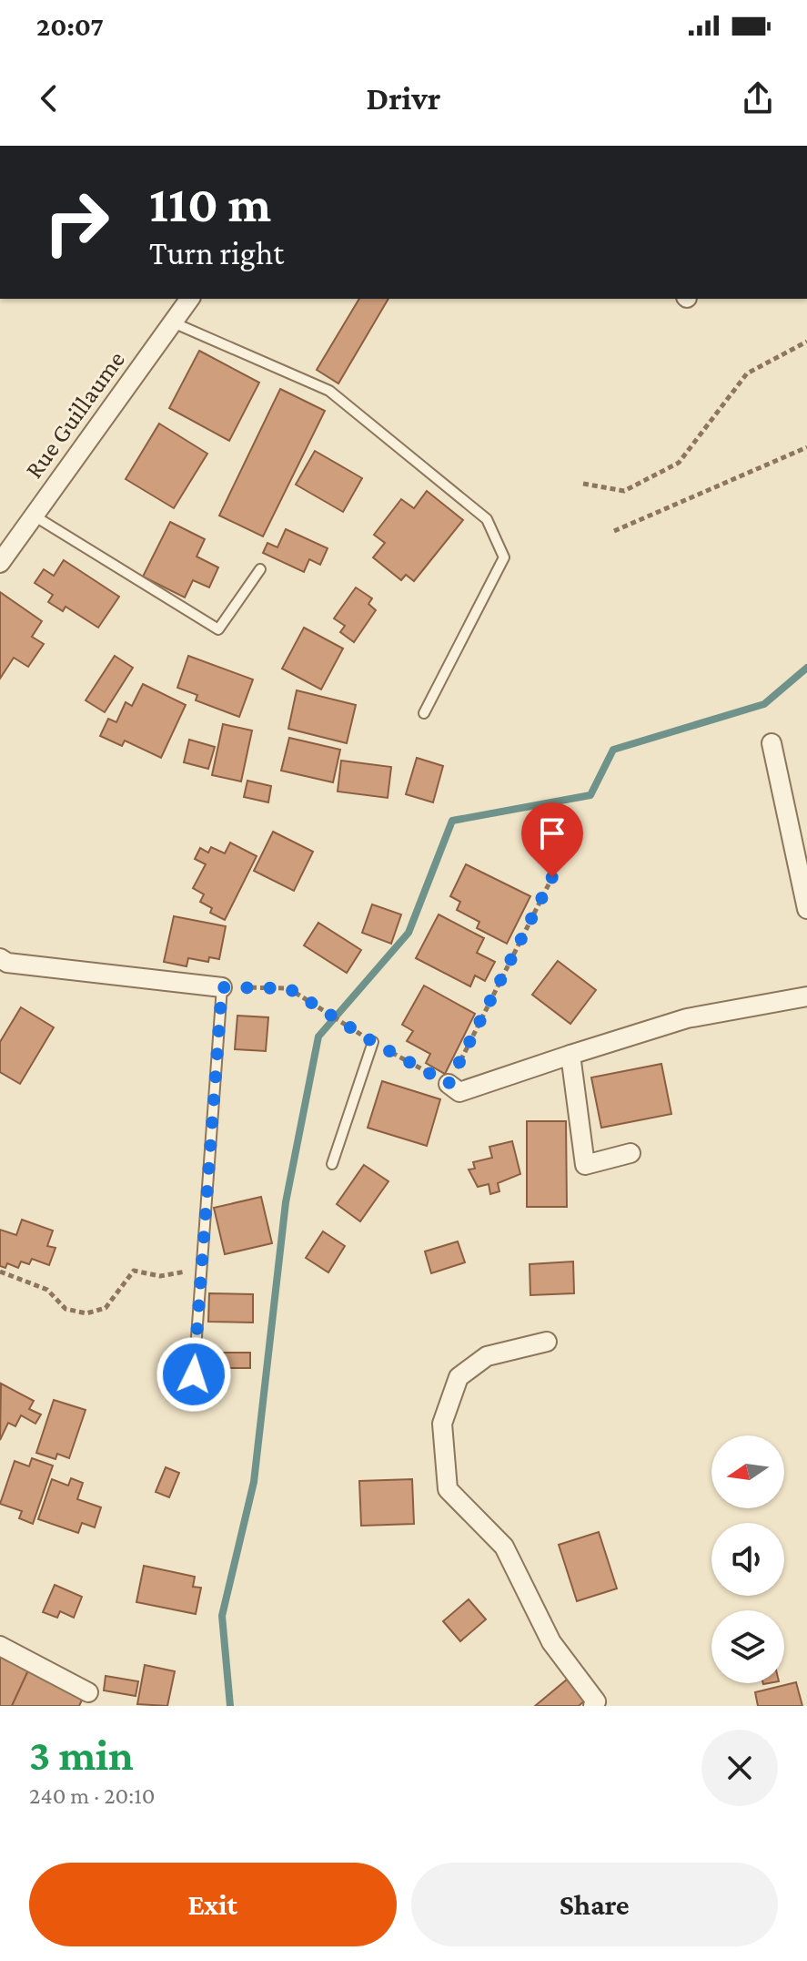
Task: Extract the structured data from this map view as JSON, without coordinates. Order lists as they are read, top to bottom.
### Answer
{
  "streets": {
    "street": ["Rue Guillaume"]
  },
  "north": "left",
  "page": {
    "status": "20:07",
    "header": "Drivr",
    "turn": ["110 m", "Turn right"],
    "heading": ["3 min", "240 m · 20:10"],
    "buttons": ["Exit", "Share"]
  }
}
